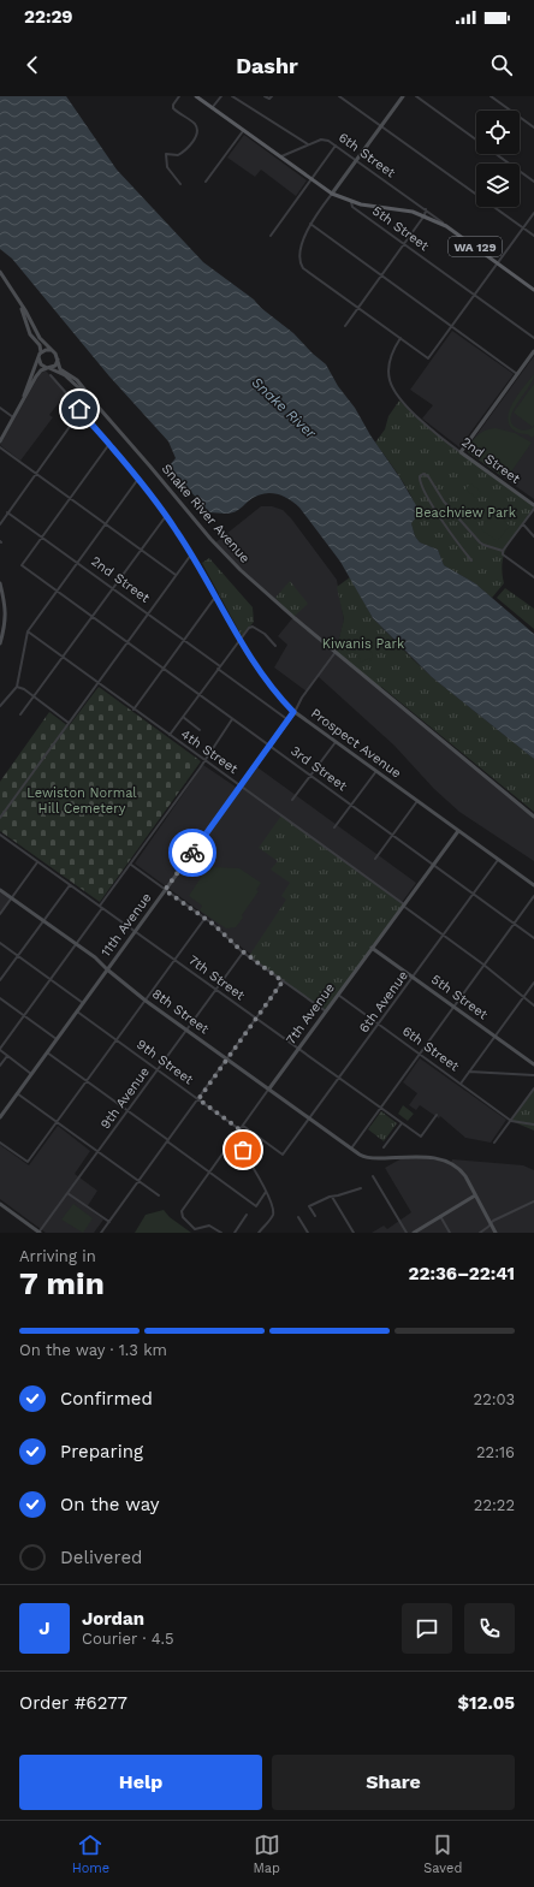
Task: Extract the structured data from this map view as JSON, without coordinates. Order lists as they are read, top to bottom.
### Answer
{
  "streets": {
    "main road": [
      "6th Street",
      "5th Street",
      "WA 129",
      "2nd Street",
      "Snake River Avenue",
      "Prospect Avenue",
      "11th Avenue",
      "8th Street",
      "7th Avenue"
    ],
    "street": [
      "4th Street",
      "3rd Street",
      "7th Street",
      "6th Avenue",
      "9th Street",
      "9th Avenue"
    ]
  },
  "crossings": [
    ["6th Street", "WA 129"],
    ["6th Street", "6th Avenue"],
    ["6th Street", "7th Avenue"],
    ["5th Street", "WA 129"],
    ["5th Street", "6th Avenue"],
    ["5th Street", "7th Avenue"],
    ["2nd Street", "3rd Street"],
    ["2nd Street", "11th Avenue"],
    ["Snake River Avenue", "11th Avenue"],
    ["Prospect Avenue", "11th Avenue"],
    ["Prospect Avenue", "6th Avenue"],
    ["Prospect Avenue", "7th Avenue"],
    ["4th Street", "11th Avenue"],
    ["4th Street", "6th Avenue"],
    ["4th Street", "7th Avenue"],
    ["3rd Street", "11th Avenue"],
    ["3rd Street", "6th Avenue"],
    ["3rd Street", "7th Avenue"],
    ["11th Avenue", "7th Street"],
    ["11th Avenue", "8th Street"],
    ["11th Avenue", "9th Street"],
    ["7th Street", "6th Avenue"],
    ["7th Street", "7th Avenue"],
    ["7th Street", "9th Avenue"],
    ["6th Avenue", "8th Street"],
    ["6th Avenue", "7th Avenue"],
    ["8th Street", "7th Avenue"],
    ["8th Street", "9th Avenue"],
    ["7th Avenue", "9th Street"],
    ["9th Street", "9th Avenue"]
  ],
  "water": ["Snake River"],
  "parks": ["Beachview Park", "Kiwanis Park", "Lewiston Normal Hill Cemetery"],
  "page": {
    "status": "22:29",
    "header": "Dashr",
    "heading": ["7 min", "Arriving in", "22:36–22:41"],
    "panel": [
      "Jordan",
      "Courier · 4.5",
      "Order #6277",
      "$12.05"
    ],
    "bar": "On the way · 1.3 km",
    "list": [
      ["Confirmed", "22:03"],
      ["Preparing", "22:16"],
      ["On the way", "22:22"],
      "Delivered"
    ],
    "round": "J",
    "buttons": ["Help", "Share"],
    "tabs": ["Home", "Map", "Saved"]
  }
}
